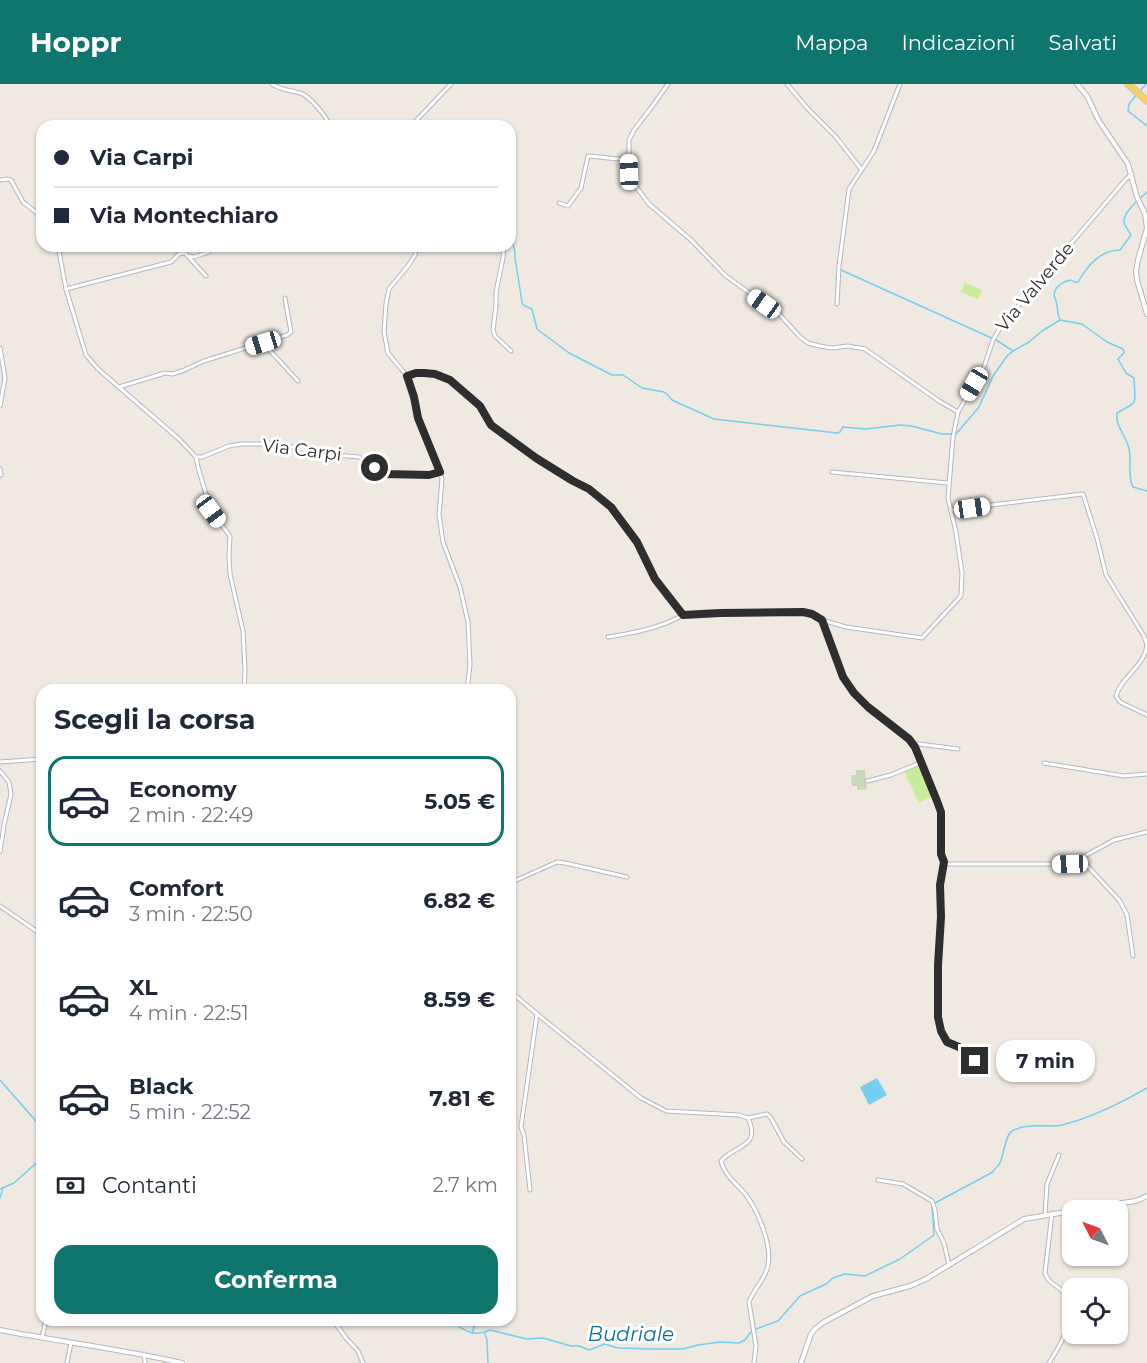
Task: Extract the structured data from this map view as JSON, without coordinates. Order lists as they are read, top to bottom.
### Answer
{
  "streets": {
    "street": ["Via Valverde", "Via Carpi"]
  },
  "water": ["Budriale"],
  "north": "top left",
  "page": {
    "header": "Hoppr",
    "nav": ["Mappa", "Indicazioni", "Salvati"],
    "banner": ["Via Carpi", "Via Montechiaro"],
    "heading": "Scegli la corsa",
    "list": [
      {
        "name": "Economy",
        "note": "2 min · 22:49",
        "value": "5.05 €"
      },
      {
        "name": "Comfort",
        "note": "3 min · 22:50",
        "value": "6.82 €"
      },
      {
        "name": "XL",
        "note": "4 min · 22:51",
        "value": "8.59 €"
      },
      {
        "name": "Black",
        "note": "5 min · 22:52",
        "value": "7.81 €"
      }
    ],
    "bubble": "7 min",
    "pay": ["Contanti", "2.7 km"],
    "buttons": "Conferma"
  }
}
